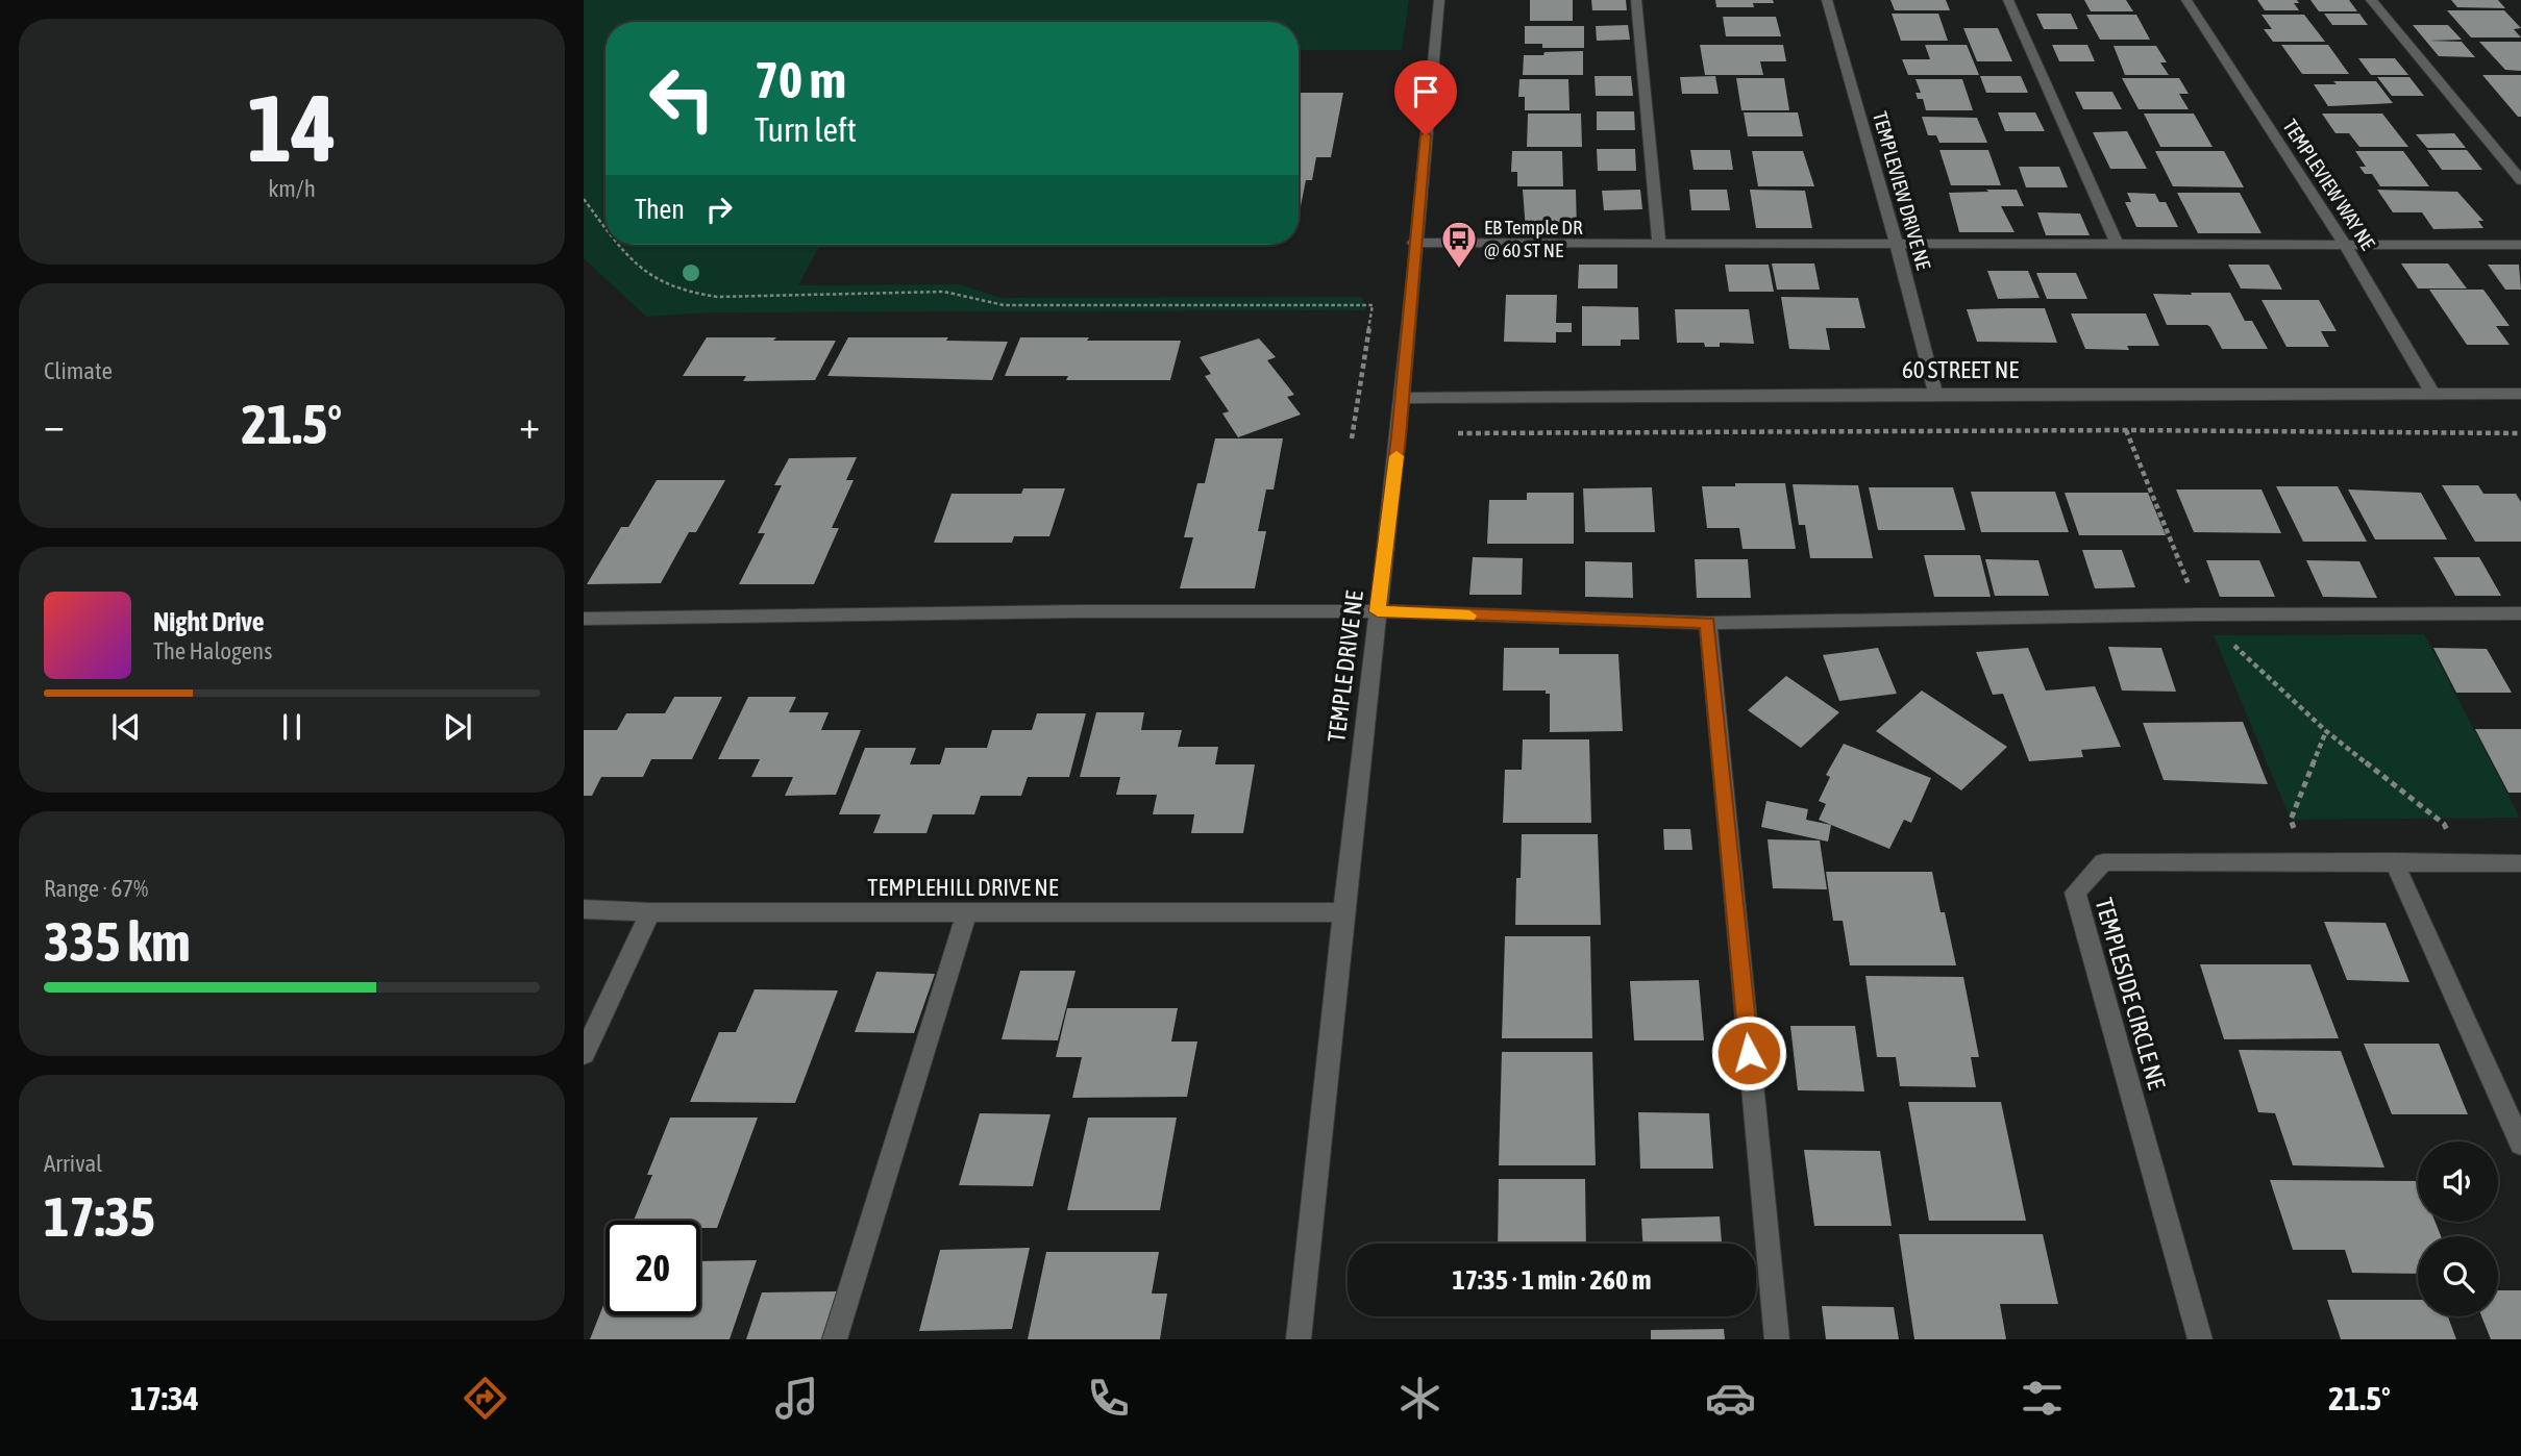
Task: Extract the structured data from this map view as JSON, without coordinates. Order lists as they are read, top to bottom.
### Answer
{
  "streets": {
    "street": [
      "TEMPLEVIEW WAY NE",
      "TEMPLEVIEW DRIVE NE",
      "60 STREET NE",
      "TEMPLE DRIVE NE",
      "TEMPLEHILL DRIVE NE",
      "TEMPLESIDE CIRCLE NE"
    ]
  },
  "crossings": [
    ["TEMPLEVIEW WAY NE", "60 STREET NE"],
    ["TEMPLEVIEW DRIVE NE", "60 STREET NE"],
    ["60 STREET NE", "TEMPLE DRIVE NE"],
    ["TEMPLE DRIVE NE", "TEMPLEHILL DRIVE NE"]
  ],
  "places": {
    "bus stop": ["EB Temple DR @ 60 ST NE"]
  },
  "page": {
    "tile": [
      ["14", "km/h"],
      "Climate",
      ["Range · 67%", "335 km"],
      ["Arrival", "17:35"]
    ],
    "turn": ["70 m", "Turn left"],
    "then": "Then",
    "heat": ["−", "21.5°", "+"],
    "song": ["Night Drive", "The Halogens"],
    "limit": "20",
    "trip": "17:35 · 1 min · 260 m",
    "tabs": ["17:34", "21.5°"]
  }
}
